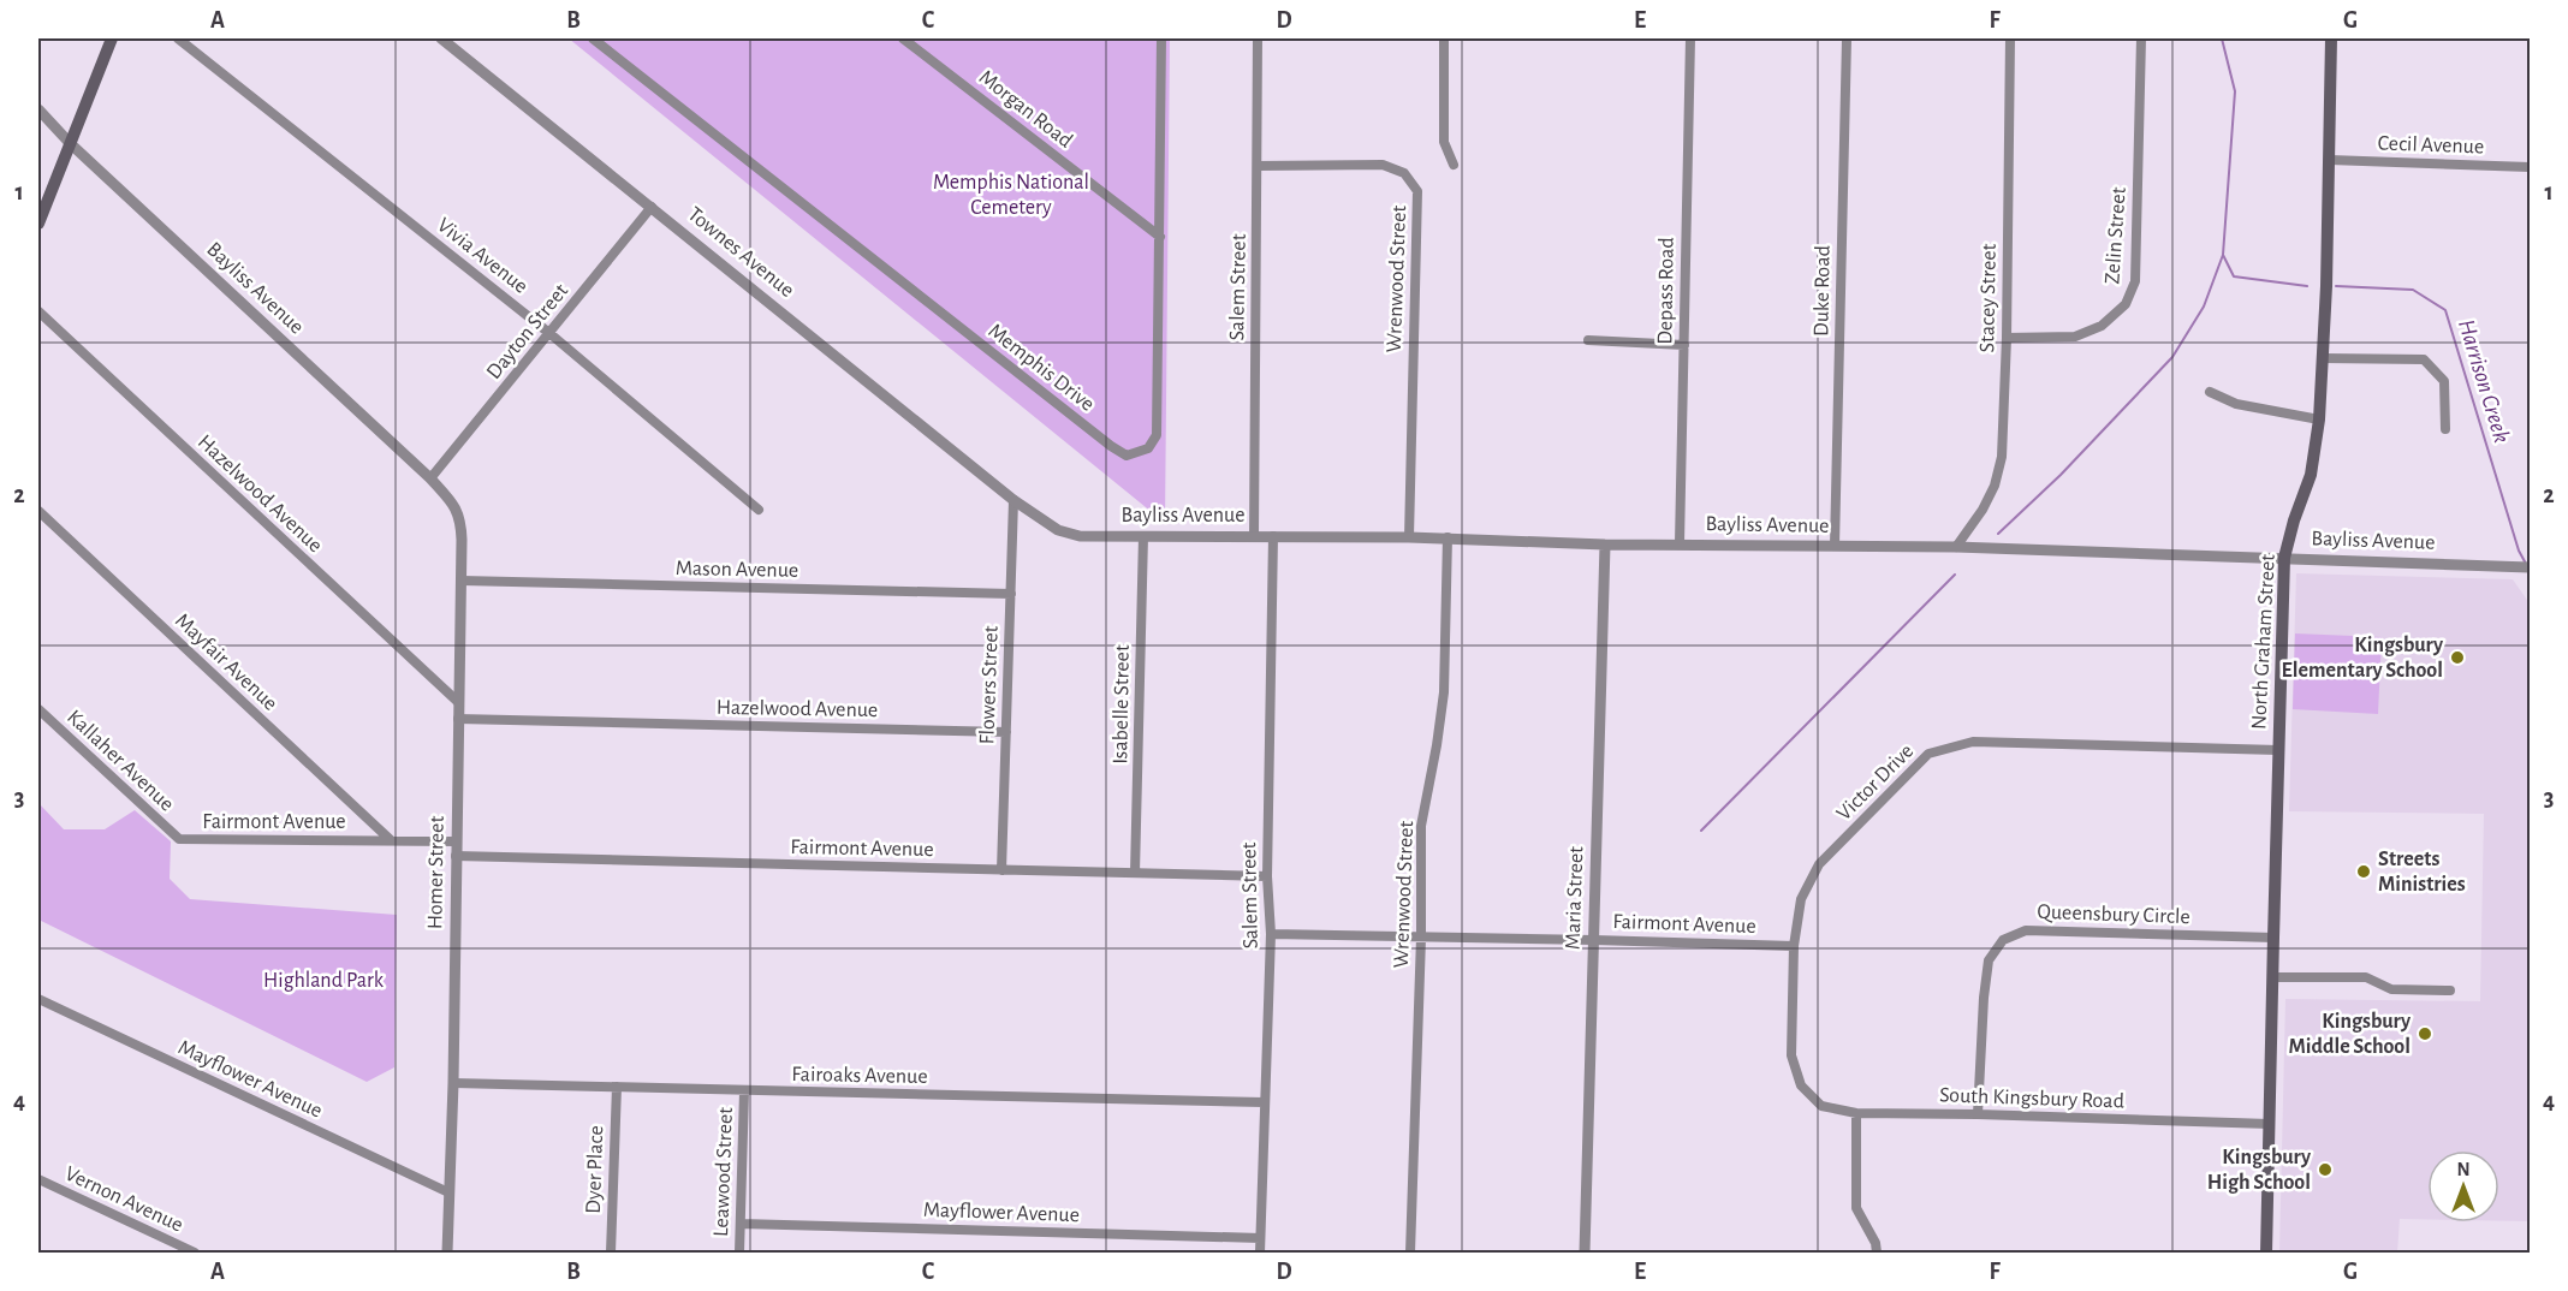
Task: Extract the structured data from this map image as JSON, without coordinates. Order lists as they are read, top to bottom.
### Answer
{
  "streets": {
    "main road": ["North Graham Street"],
    "street": [
      "Morgan Road",
      "Cecil Avenue",
      "Zelin Street",
      "Townes Avenue",
      "Vivia Avenue",
      "Wrenwood Street",
      "Salem Street",
      "Bayliss Avenue",
      "Depass Road",
      "Duke Road",
      "Stacey Street",
      "Dayton Street",
      "Memphis Drive",
      "Hazelwood Avenue",
      "Mason Avenue",
      "Mayfair Avenue",
      "Flowers Street",
      "Isabelle Street",
      "Kallaher Avenue",
      "Victor Drive",
      "Fairmont Avenue",
      "Homer Street",
      "Maria Street",
      "Queensbury Circle",
      "Fairoaks Avenue",
      "Mayflower Avenue",
      "South Kingsbury Road",
      "Dyer Place",
      "Leawood Street",
      "Vernon Avenue"
    ]
  },
  "crossings": [
    ["Morgan Road", "Memphis Drive"],
    ["Cecil Avenue", "North Graham Street"],
    ["Zelin Street", "Stacey Street"],
    ["Townes Avenue", "Bayliss Avenue"],
    ["Townes Avenue", "Dayton Street"],
    ["Townes Avenue", "Flowers Street"],
    ["Vivia Avenue", "Dayton Street"],
    ["Wrenwood Street", "Salem Street"],
    ["Wrenwood Street", "Bayliss Avenue"],
    ["Wrenwood Street", "Fairmont Avenue"],
    ["Salem Street", "Bayliss Avenue"],
    ["Salem Street", "Fairmont Avenue"],
    ["Salem Street", "Fairoaks Avenue"],
    ["Salem Street", "Mayflower Avenue"],
    ["Bayliss Avenue", "Depass Road"],
    ["Bayliss Avenue", "Duke Road"],
    ["Bayliss Avenue", "Stacey Street"],
    ["Bayliss Avenue", "Dayton Street"],
    ["Bayliss Avenue", "North Graham Street"],
    ["Bayliss Avenue", "Flowers Street"],
    ["Bayliss Avenue", "Isabelle Street"],
    ["Bayliss Avenue", "Homer Street"],
    ["Bayliss Avenue", "Maria Street"],
    ["Hazelwood Avenue", "Flowers Street"],
    ["Hazelwood Avenue", "Homer Street"],
    ["Mason Avenue", "Flowers Street"],
    ["Mason Avenue", "Homer Street"],
    ["North Graham Street", "Victor Drive"],
    ["North Graham Street", "Queensbury Circle"],
    ["North Graham Street", "South Kingsbury Road"],
    ["Mayfair Avenue", "Fairmont Avenue"],
    ["Flowers Street", "Fairmont Avenue"],
    ["Isabelle Street", "Fairmont Avenue"],
    ["Kallaher Avenue", "Fairmont Avenue"],
    ["Victor Drive", "Fairmont Avenue"],
    ["Victor Drive", "South Kingsbury Road"],
    ["Fairmont Avenue", "Homer Street"],
    ["Fairmont Avenue", "Maria Street"],
    ["Homer Street", "Fairoaks Avenue"],
    ["Homer Street", "Mayflower Avenue"],
    ["Queensbury Circle", "South Kingsbury Road"],
    ["Fairoaks Avenue", "Dyer Place"],
    ["Fairoaks Avenue", "Leawood Street"],
    ["Mayflower Avenue", "Leawood Street"]
  ],
  "water": ["Harrison Creek"],
  "parks": ["Memphis National Cemetery", "Highland Park"],
  "places": [
    "Kingsbury Elementary School",
    "Streets Ministries",
    "Kingsbury Middle School",
    "Kingsbury High School"
  ],
  "north": "top",
  "grid": {
    "columns": [
      "A",
      "B",
      "C",
      "D",
      "E",
      "F",
      "G"
    ],
    "rows": [
      "1",
      "2",
      "3",
      "4"
    ]
  }
}
